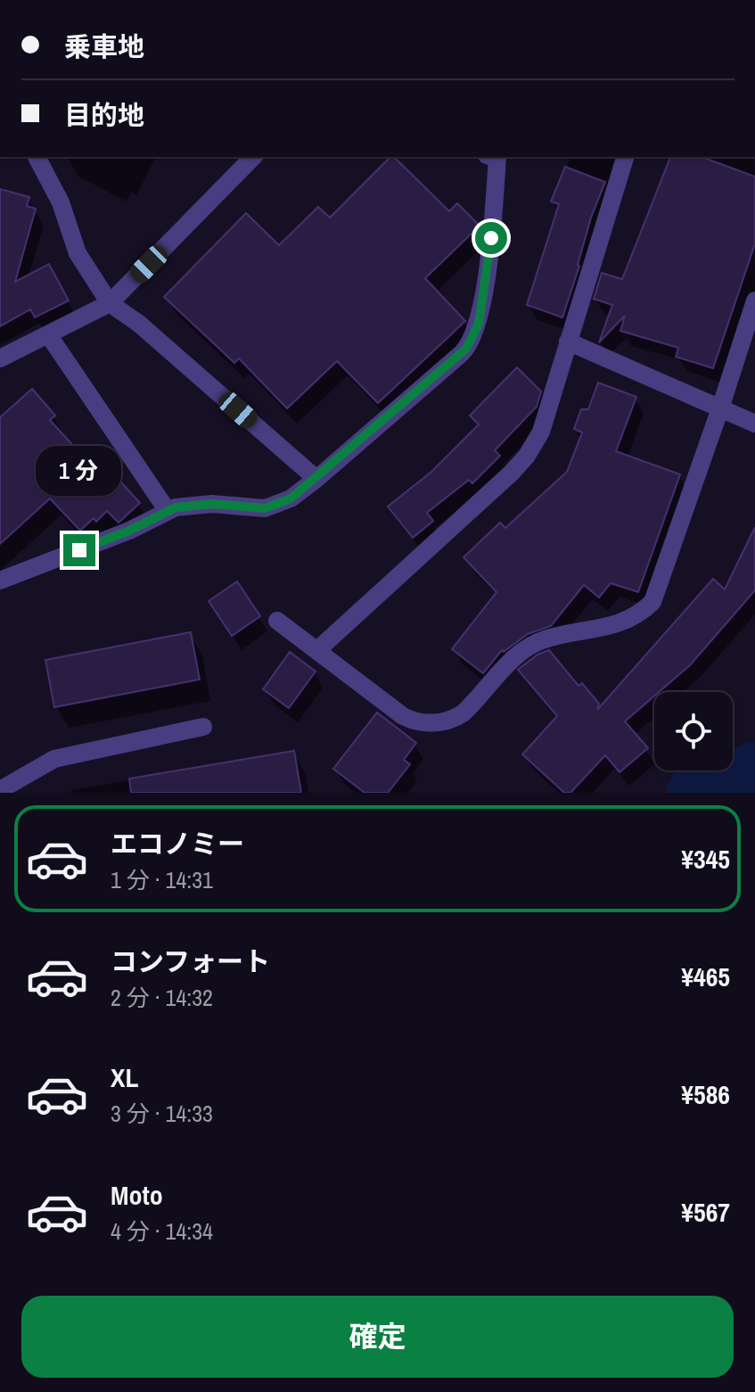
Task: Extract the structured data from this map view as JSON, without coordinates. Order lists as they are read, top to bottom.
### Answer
{
  "page": {
    "banner": ["乗車地", "目的地"],
    "bubble": "1 分",
    "list": [
      {
        "name": "エコノミー",
        "note": "1 分 · 14:31",
        "value": "¥345"
      },
      {
        "name": "コンフォート",
        "note": "2 分 · 14:32",
        "value": "¥465"
      },
      {
        "name": "XL",
        "note": "3 分 · 14:33",
        "value": "¥586"
      },
      {
        "name": "Moto",
        "note": "4 分 · 14:34",
        "value": "¥567"
      }
    ],
    "buttons": "確定"
  }
}
